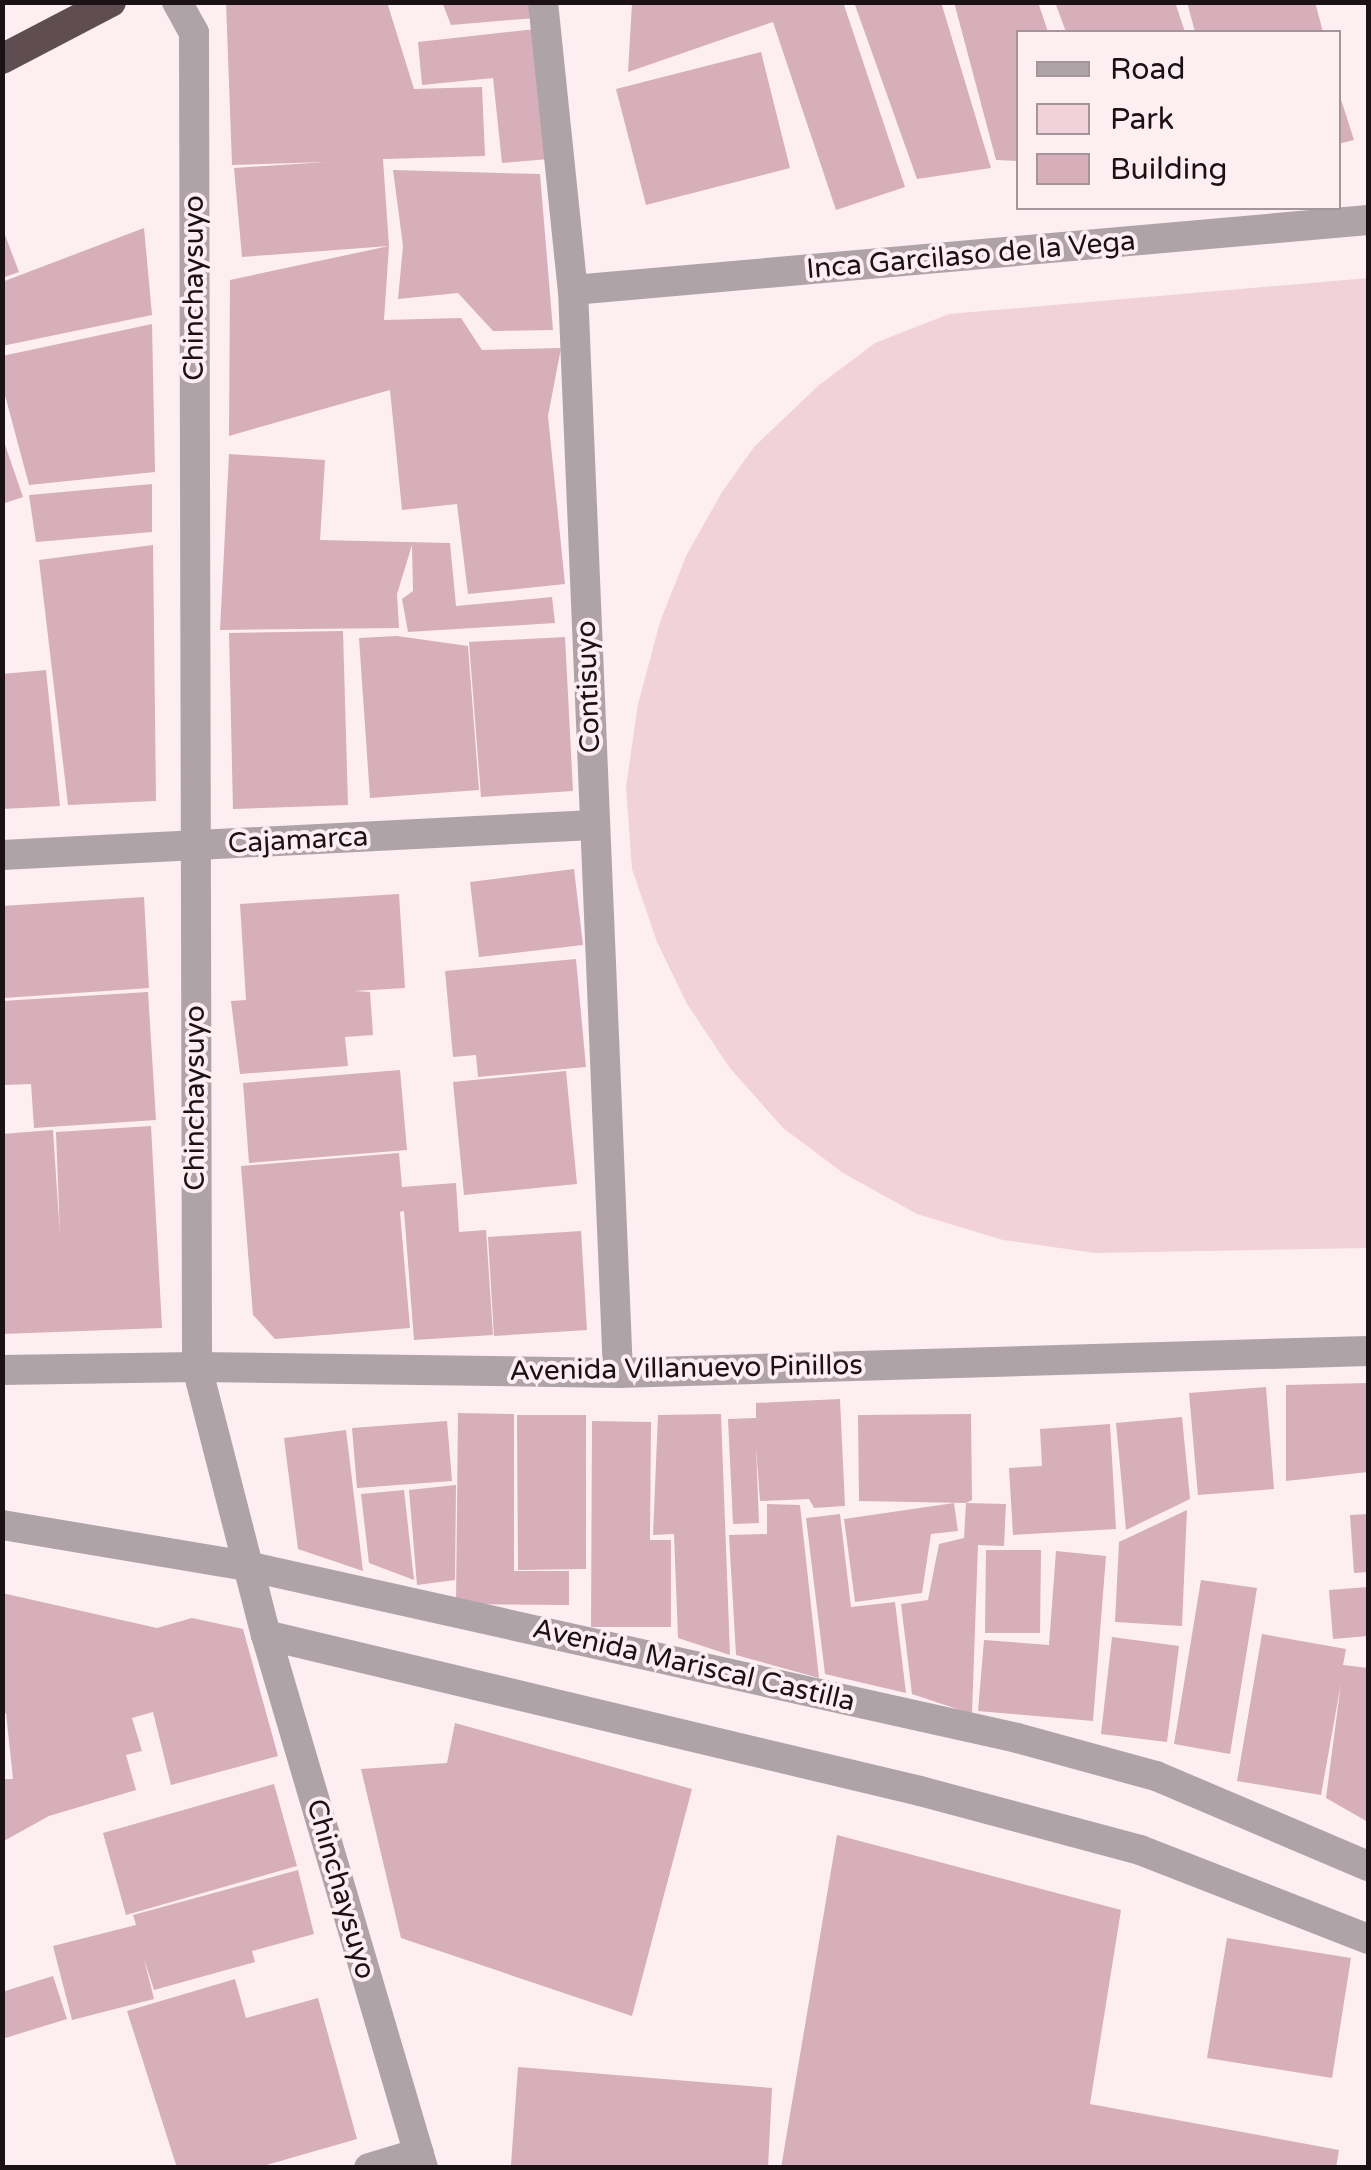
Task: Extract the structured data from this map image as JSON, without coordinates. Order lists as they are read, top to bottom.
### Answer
{
  "streets": {
    "street": [
      "Inca Garcilaso de la Vega",
      "Chinchaysuyo",
      "Contisuyo",
      "Cajamarca",
      "Avenida Villanuevo Pinillos",
      "Avenida Mariscal Castilla"
    ]
  },
  "crossings": [
    ["Inca Garcilaso de la Vega", "Contisuyo"],
    ["Chinchaysuyo", "Cajamarca"],
    ["Chinchaysuyo", "Avenida Villanuevo Pinillos"],
    ["Chinchaysuyo", "Avenida Mariscal Castilla"],
    ["Contisuyo", "Cajamarca"],
    ["Contisuyo", "Avenida Villanuevo Pinillos"]
  ],
  "legend": ["Road", "Park", "Building"]
}
